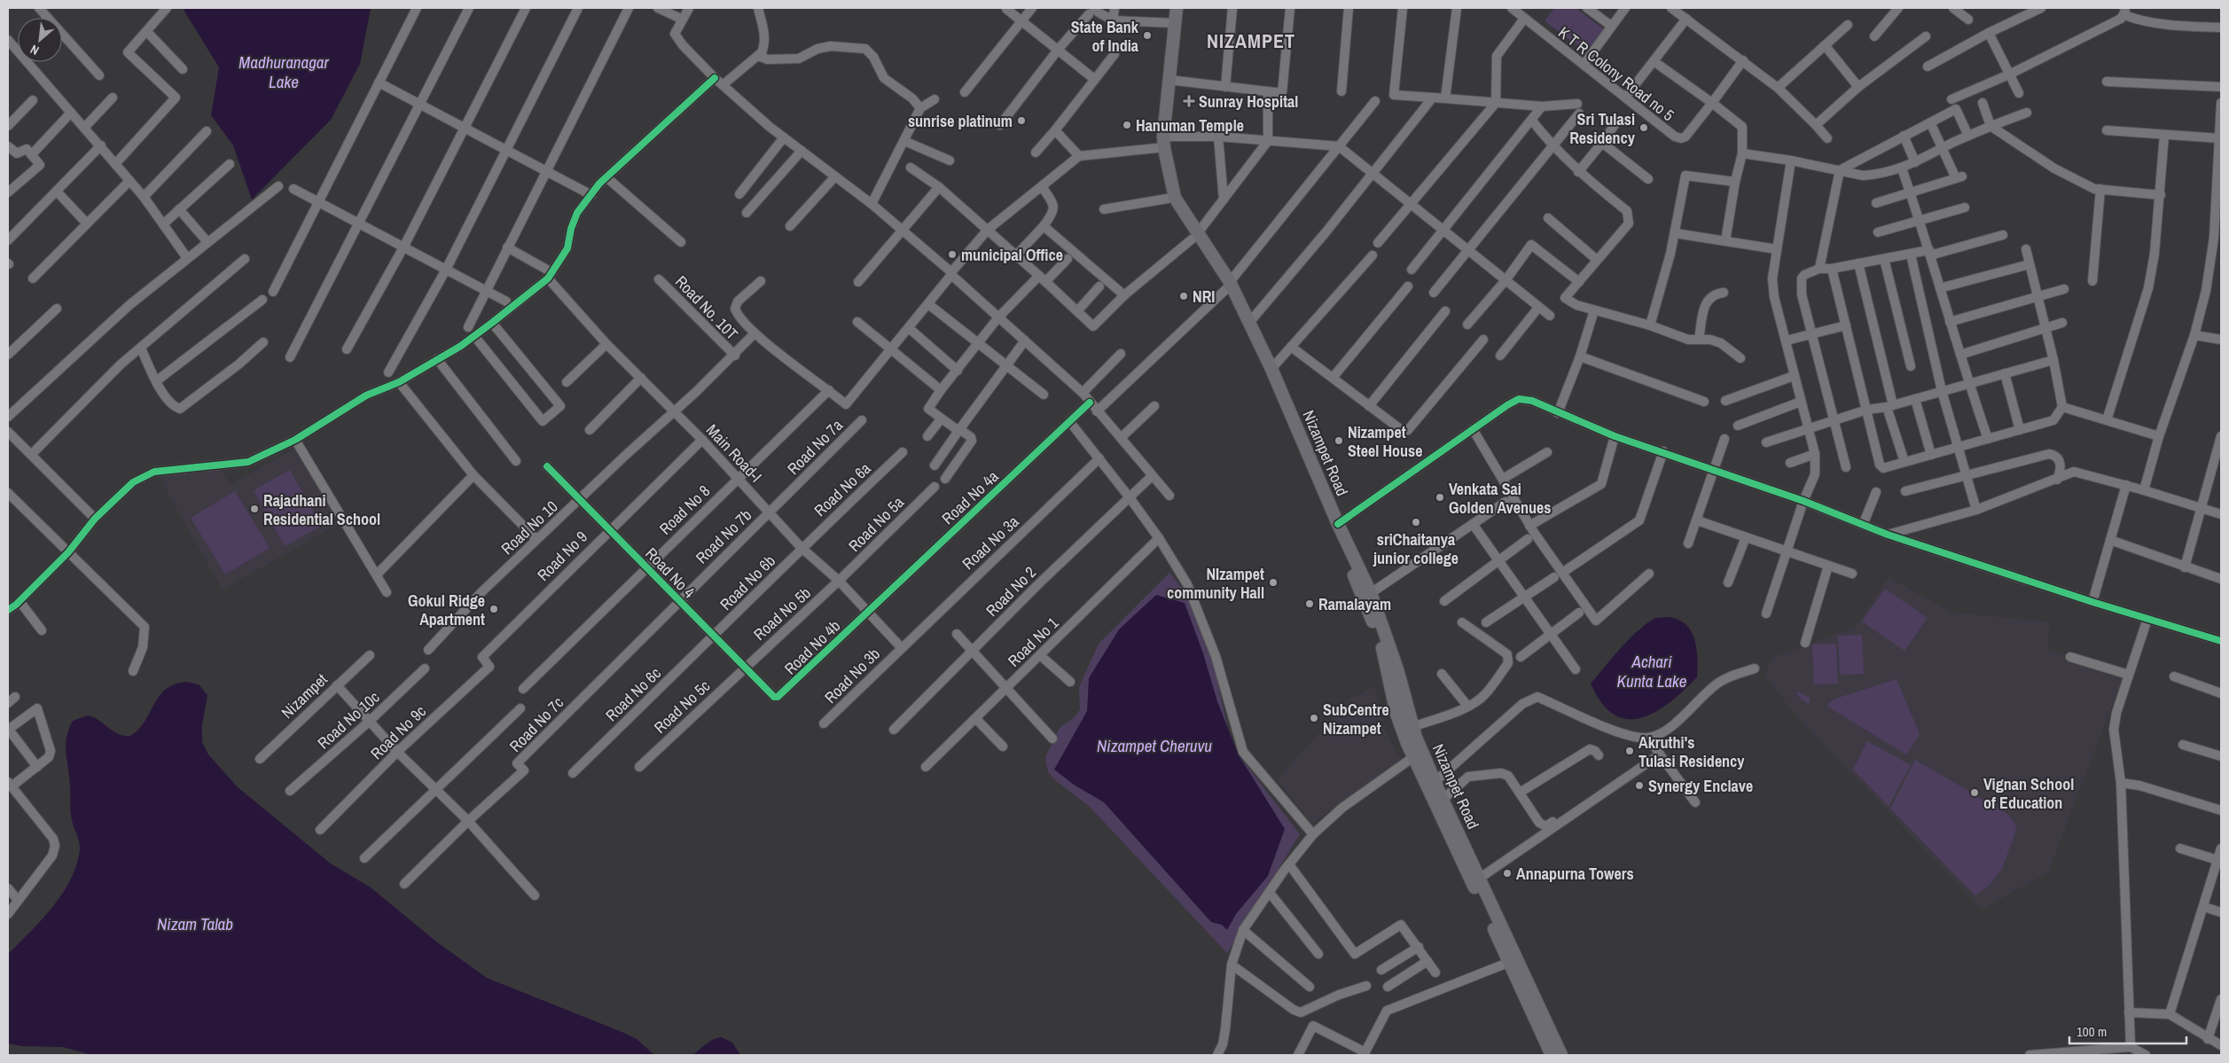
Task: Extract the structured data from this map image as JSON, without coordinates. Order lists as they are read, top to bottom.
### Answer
{
  "streets": {
    "main road": ["Nizampet Road"],
    "street": [
      "K T R Colony Road no 5",
      "Road No. 10T",
      "Road No 7a",
      "Main Road-I",
      "Road No 6a",
      "Road No 4a",
      "Road No 8",
      "Road No 5a",
      "Road No 10",
      "Road No 7b",
      "Road No 3a",
      "Road No 9",
      "Road No 4",
      "Road No 6b",
      "Road No 2",
      "Road No 5b",
      "Road No 1",
      "Road No 4b",
      "Road No 3b",
      "Road No 6c",
      "Nizampet",
      "Road No 5c",
      "Road No 10c",
      "Road No 7c",
      "Road No 9c"
    ]
  },
  "crossings": [
    ["Road No. 10T", "Road No 10"],
    ["Road No 7a", "Main Road-I"],
    ["Road No 7a", "Road No 7b"],
    ["Main Road-I", "Road No 6a"],
    ["Main Road-I", "Road No 4a"],
    ["Main Road-I", "Road No 8"],
    ["Main Road-I", "Road No 5a"],
    ["Main Road-I", "Road No 10"],
    ["Main Road-I", "Road No 7b"],
    ["Main Road-I", "Road No 3a"],
    ["Main Road-I", "Road No 9"],
    ["Main Road-I", "Road No 6b"],
    ["Main Road-I", "Road No 5b"],
    ["Main Road-I", "Road No 4b"],
    ["Main Road-I", "Road No 3b"],
    ["Road No 6a", "Road No 6b"],
    ["Road No 4a", "Road No 4b"],
    ["Road No 8", "Road No 4"],
    ["Road No 5a", "Road No 5b"],
    ["Road No 10", "Road No 4"],
    ["Road No 7b", "Road No 4"],
    ["Road No 7b", "Road No 7c"],
    ["Road No 3a", "Road No 3b"],
    ["Road No 9", "Road No 4"],
    ["Road No 9", "Road No 9c"],
    ["Road No 4", "Road No 6b"],
    ["Road No 4", "Road No 5b"],
    ["Road No 4", "Road No 4b"],
    ["Road No 4", "Road No 6c"],
    ["Road No 4", "Road No 5c"],
    ["Road No 4", "Road No 7c"],
    ["Road No 6b", "Road No 6c"],
    ["Road No 5b", "Road No 5c"]
  ],
  "districts": ["NIZAMPET"],
  "water": [
    "Madhuranagar Lake",
    "Achari Kunta Lake",
    "Nizampet Cheruvu",
    "Nizam Talab"
  ],
  "places": {
    "other": [
      "State Bank of India",
      "sunrise platinum",
      "Hanuman Temple",
      "Sri Tulasi Residency",
      "municipal Office",
      "NRI",
      "Nizampet Steel House",
      "Venkata Sai Golden Avenues",
      "Rajadhani Residential School",
      "sriChaitanya junior college",
      "NIzampet community Hall",
      "Ramalayam",
      "Gokul Ridge Apartment",
      "SubCentre Nizampet",
      "Akruthi's Tulasi Residency",
      "Synergy Enclave",
      "Vignan School of Education",
      "Annapurna Towers"
    ],
    "health": ["Sunray Hospital"]
  },
  "scale_bar": "100 m",
  "north": "bottom left"
}
